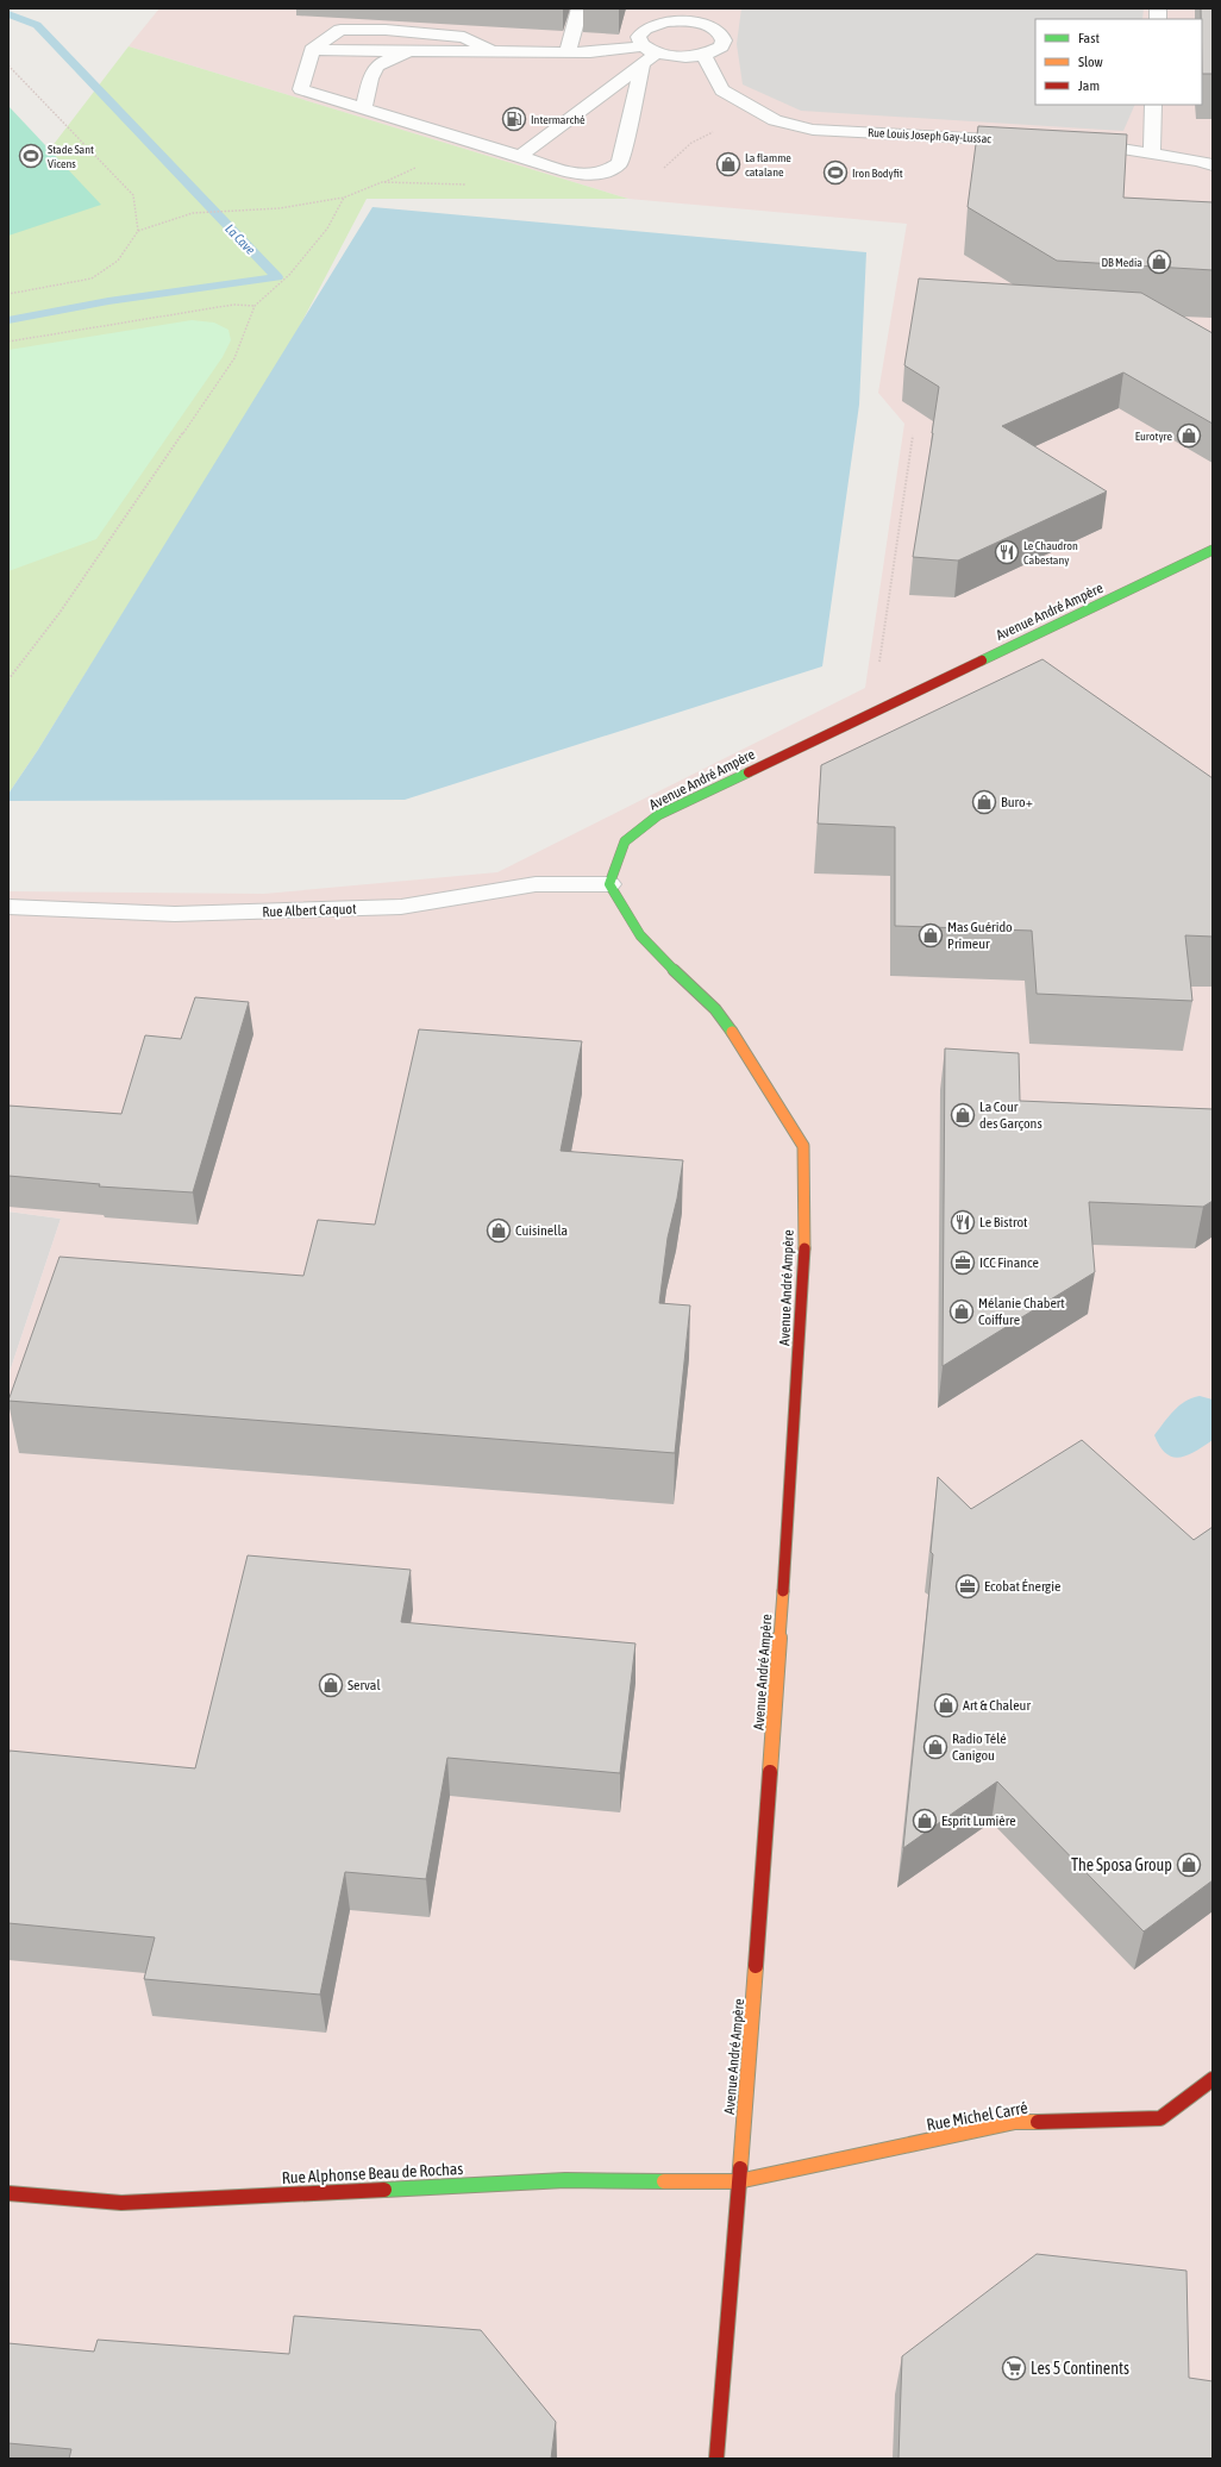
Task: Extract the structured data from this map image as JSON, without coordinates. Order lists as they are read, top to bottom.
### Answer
{
  "streets": {
    "street": [
      "Rue Louis Joseph Gay-Lussac",
      "Avenue André Ampère",
      "Rue Albert Caquot",
      "Rue Michel Carré",
      "Rue Alphonse Beau de Rochas"
    ]
  },
  "crossings": [
    ["Avenue André Ampère", "Rue Albert Caquot"],
    ["Avenue André Ampère", "Rue Michel Carré"],
    ["Avenue André Ampère", "Rue Alphonse Beau de Rochas"],
    ["Rue Michel Carré", "Rue Alphonse Beau de Rochas"]
  ],
  "water": ["La Cave"],
  "places": {
    "fuel station": ["Intermarché"],
    "sports": ["Stade Sant Vicens", "Iron Bodyfit"],
    "shop": [
      "La flamme catalane",
      "DB Media",
      "Eurotyre",
      "Buro+",
      "Mas Guérido Primeur",
      "La Cour des Garçons",
      "Cuisinella",
      "Mélanie Chabert Coiffure",
      "Serval",
      "Art & Chaleur",
      "Radio Télé Canigou",
      "Esprit Lumière",
      "The Sposa Group"
    ],
    "restaurant": ["Le Chaudron Cabestany", "Le Bistrot"],
    "office": ["ICC Finance", "Ecobat Énergie"],
    "supermarket": ["Les 5 Continents"]
  },
  "legend": ["Fast", "Slow", "Jam"]
}
